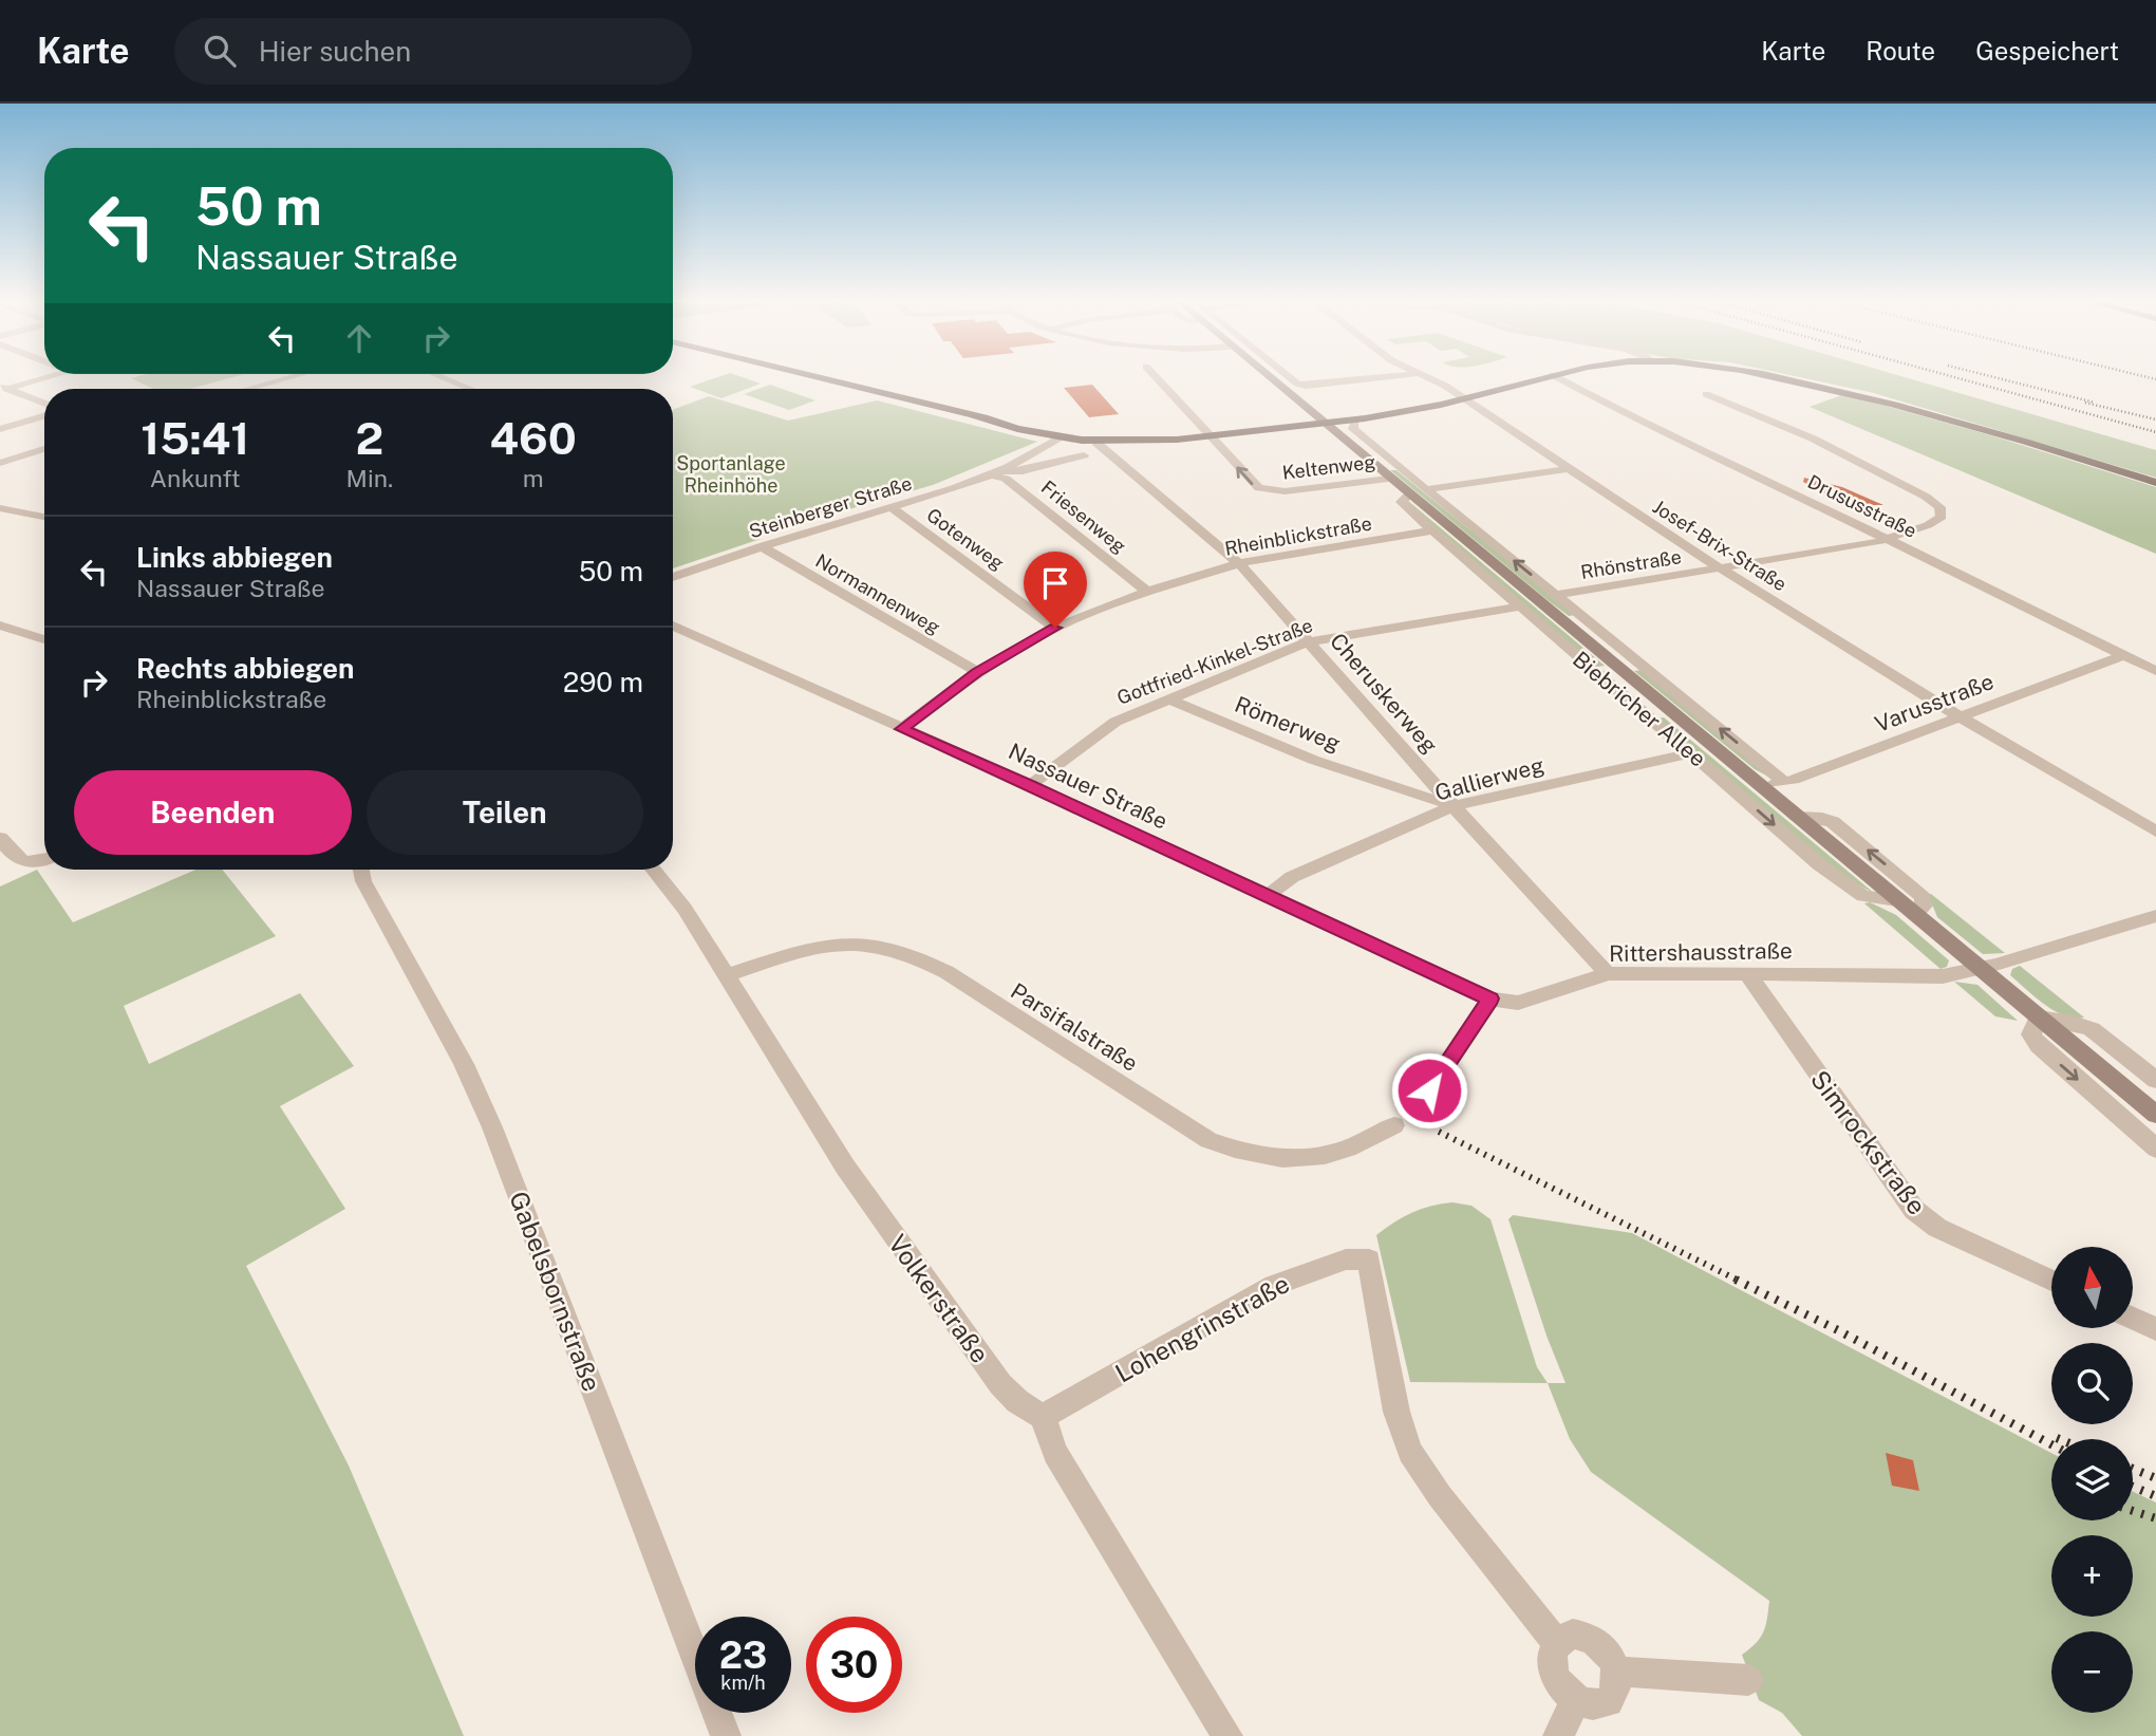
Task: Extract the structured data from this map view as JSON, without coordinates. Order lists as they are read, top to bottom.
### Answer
{
  "streets": {
    "main road": ["Biebricher Allee"],
    "street": [
      "Keltenweg",
      "Drususstraße",
      "Steinberger Straße",
      "Friesenweg",
      "Rheinblickstraße",
      "Gotenweg",
      "Josef-Brix-Straße",
      "Rhönstraße",
      "Normannenweg",
      "Gottfried-Kinkel-Straße",
      "Cheruskerweg",
      "Varusstraße",
      "Römerweg",
      "Gallierweg",
      "Nassauer Straße",
      "Rittershausstraße",
      "Parsifalstraße",
      "Simrockstraße",
      "Gabelsbornstraße",
      "Volkerstraße",
      "Lohengrinstraße"
    ]
  },
  "crossings": [
    ["Keltenweg", "Biebricher Allee"],
    ["Drususstraße", "Rhönstraße"],
    ["Drususstraße", "Varusstraße"],
    ["Steinberger Straße", "Friesenweg"],
    ["Steinberger Straße", "Gotenweg"],
    ["Steinberger Straße", "Normannenweg"],
    ["Friesenweg", "Rheinblickstraße"],
    ["Rheinblickstraße", "Gotenweg"],
    ["Rheinblickstraße", "Normannenweg"],
    ["Rheinblickstraße", "Cheruskerweg"],
    ["Rheinblickstraße", "Biebricher Allee"],
    ["Rheinblickstraße", "Nassauer Straße"],
    ["Josef-Brix-Straße", "Rhönstraße"],
    ["Josef-Brix-Straße", "Varusstraße"],
    ["Rhönstraße", "Biebricher Allee"],
    ["Gottfried-Kinkel-Straße", "Cheruskerweg"],
    ["Gottfried-Kinkel-Straße", "Biebricher Allee"],
    ["Gottfried-Kinkel-Straße", "Römerweg"],
    ["Gottfried-Kinkel-Straße", "Nassauer Straße"],
    ["Cheruskerweg", "Römerweg"],
    ["Cheruskerweg", "Gallierweg"],
    ["Cheruskerweg", "Rittershausstraße"],
    ["Varusstraße", "Biebricher Allee"],
    ["Biebricher Allee", "Gallierweg"],
    ["Biebricher Allee", "Rittershausstraße"],
    ["Römerweg", "Gallierweg"],
    ["Gallierweg", "Nassauer Straße"],
    ["Nassauer Straße", "Rittershausstraße"],
    ["Rittershausstraße", "Simrockstraße"],
    ["Parsifalstraße", "Volkerstraße"],
    ["Volkerstraße", "Lohengrinstraße"]
  ],
  "parks": ["Sportanlage Rheinhöhe"],
  "north": "top",
  "page": {
    "header": "Karte",
    "search": "Hier suchen",
    "nav": ["Karte", "Route", "Gespeichert"],
    "turn": ["50 m", "Nassauer Straße"],
    "eta": [
      "15:41",
      "Ankunft",
      "2",
      "Min.",
      "460",
      "m"
    ],
    "list": [
      {
        "name": "Links abbiegen",
        "note": "Nassauer Straße",
        "value": "50 m"
      },
      {
        "name": "Rechts abbiegen",
        "note": "Rheinblickstraße",
        "value": "290 m"
      }
    ],
    "buttons": ["Beenden", "Teilen"],
    "map_buttons": ["+", "−"],
    "speed": "23 km/h",
    "limit": "30"
  }
}
